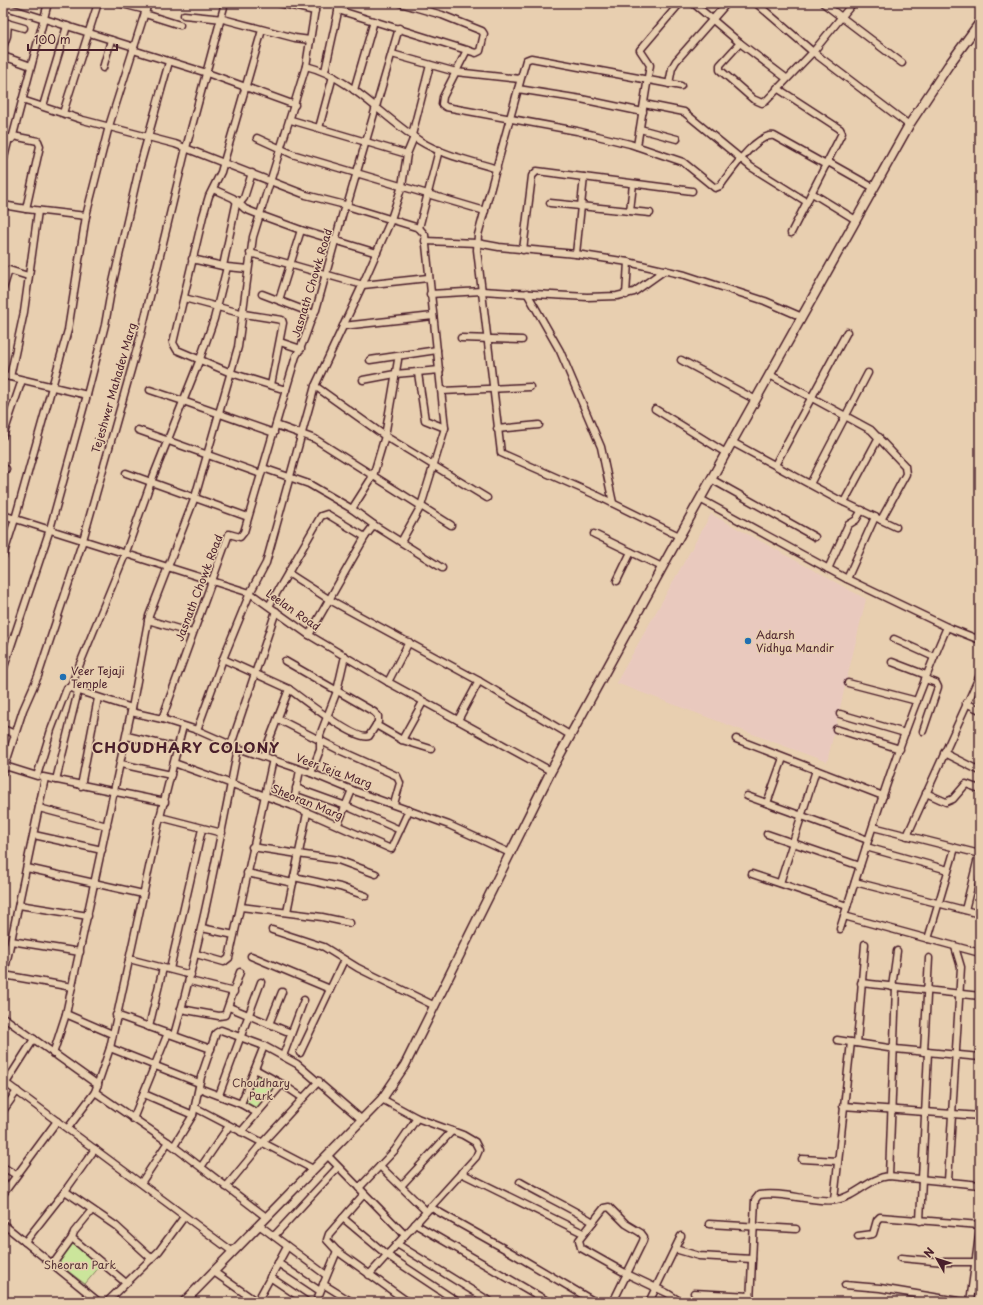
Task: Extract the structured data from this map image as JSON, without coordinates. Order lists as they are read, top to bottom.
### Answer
{
  "streets": {
    "street": [
      "Jasnath Chowk Road",
      "Tejeshwer Mahadev Marg",
      "Leelan Road",
      "Veer Teja Marg",
      "Sheoran Marg"
    ]
  },
  "crossings": [
    ["Jasnath Chowk Road", "Tejeshwer Mahadev Marg"],
    ["Jasnath Chowk Road", "Leelan Road"],
    ["Jasnath Chowk Road", "Veer Teja Marg"],
    ["Tejeshwer Mahadev Marg", "Leelan Road"],
    ["Veer Teja Marg", "Sheoran Marg"]
  ],
  "districts": ["CHOUDHARY COLONY"],
  "parks": ["Choudhary Park", "Sheoran Park"],
  "places": ["Adarsh Vidhya Mandir", "Veer Tejaji Temple"],
  "scale_bar": "100 m",
  "north": "top left"
}
